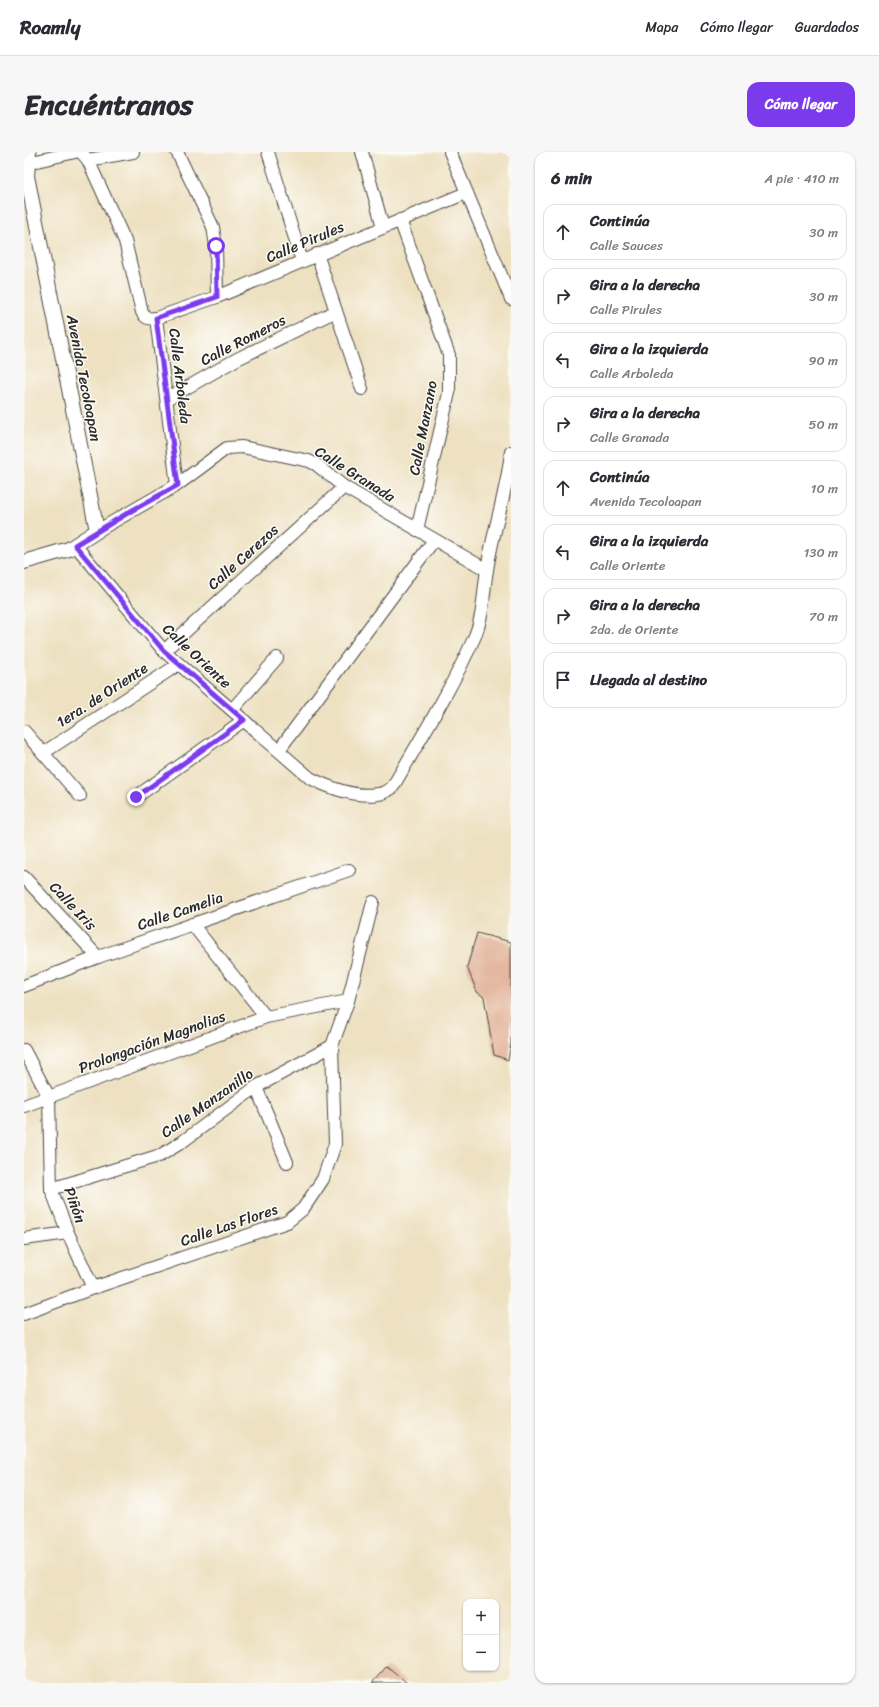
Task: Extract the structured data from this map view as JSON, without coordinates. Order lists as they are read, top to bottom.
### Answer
{
  "streets": {
    "street": [
      "Calle Pirules",
      "Calle Romeros",
      "Calle Arboleda",
      "Avenida Tecoloapan",
      "Calle Manzano",
      "Calle Granada",
      "Calle Cerezos",
      "Calle Oriente",
      "1era. de Oriente",
      "Calle Iris",
      "Calle Camelia",
      "Prolongación Magnolias",
      "Calle Manzanillo",
      "Piñón",
      "Calle Las Flores"
    ]
  },
  "crossings": [
    ["Calle Pirules", "Calle Arboleda"],
    ["Calle Pirules", "Calle Manzano"],
    ["Calle Romeros", "Calle Arboleda"],
    ["Calle Arboleda", "Calle Granada"],
    ["Avenida Tecoloapan", "Calle Granada"],
    ["Calle Manzano", "Calle Granada"],
    ["Calle Granada", "Calle Cerezos"],
    ["Calle Granada", "Calle Oriente"],
    ["Calle Cerezos", "Calle Oriente"],
    ["Calle Oriente", "1era. de Oriente"],
    ["Calle Iris", "Calle Camelia"],
    ["Prolongación Magnolias", "Piñón"],
    ["Calle Manzanillo", "Piñón"],
    ["Calle Manzanillo", "Calle Las Flores"],
    ["Piñón", "Calle Las Flores"]
  ],
  "page": {
    "header": "Roamly",
    "nav": ["Mapa", "Cómo llegar", "Guardados"],
    "title": "Encuéntranos",
    "buttons": "Cómo llegar",
    "heading": ["6 min", "A pie · 410 m"],
    "list": [
      ["Continúa", "Calle Sauces", "30 m"],
      ["Gira a la derecha", "Calle Pirules", "30 m"],
      ["Gira a la izquierda", "Calle Arboleda", "90 m"],
      ["Gira a la derecha", "Calle Granada", "50 m"],
      ["Continúa", "Avenida Tecoloapan", "10 m"],
      ["Gira a la izquierda", "Calle Oriente", "130 m"],
      ["Gira a la derecha", "2da. de Oriente", "70 m"],
      "Llegada al destino"
    ],
    "map_buttons": ["+", "−"]
  }
}
